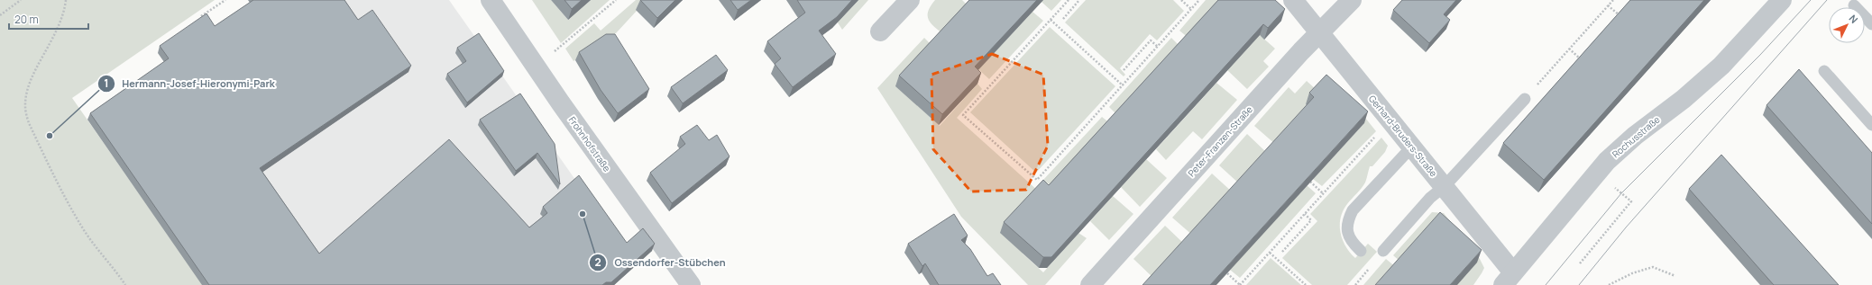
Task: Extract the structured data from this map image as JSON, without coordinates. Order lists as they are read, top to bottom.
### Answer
{
  "streets": {
    "street": [
      "Gerhard-Bruders-Straße",
      "Rochusstraße",
      "Peter-Franzen-Straße",
      "Frohnhofstraße"
    ]
  },
  "crossings": [
    ["Gerhard-Bruders-Straße", "Rochusstraße"],
    ["Gerhard-Bruders-Straße", "Peter-Franzen-Straße"]
  ],
  "places": ["Hermann-Josef-Hieronymi-Park", "Ossendorfer-Stübchen"],
  "scale_bar": "20 m",
  "north": "top right"
}
